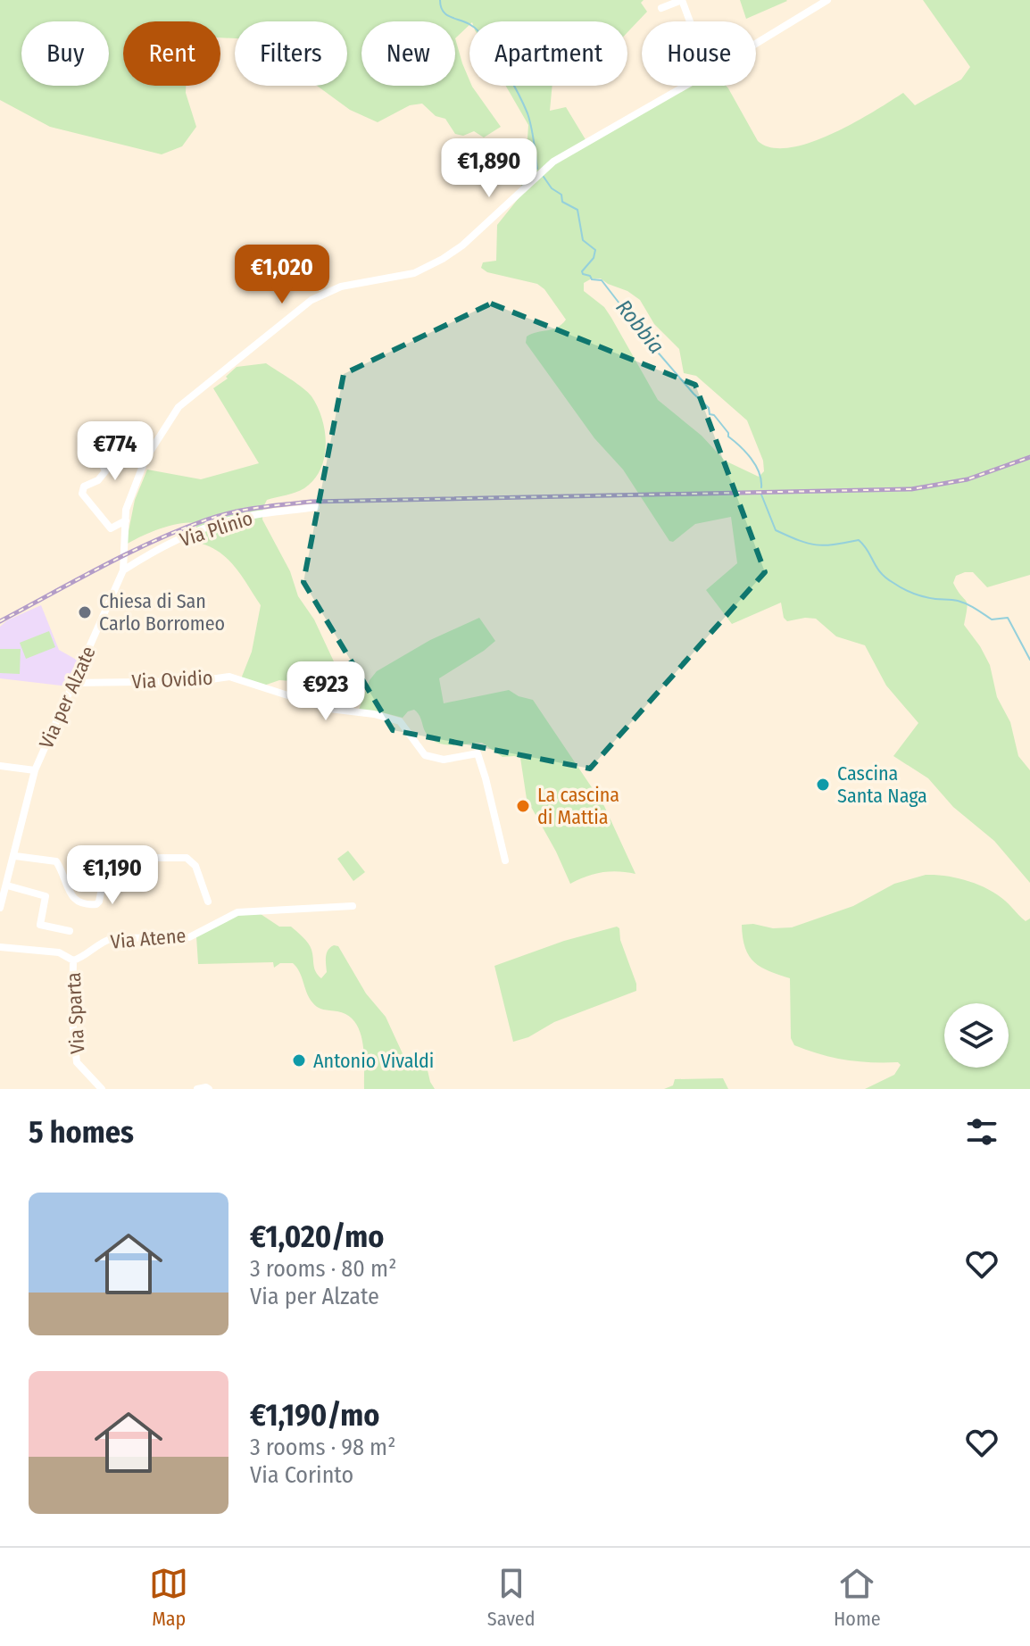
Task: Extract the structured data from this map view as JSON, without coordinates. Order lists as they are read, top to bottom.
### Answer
{
  "streets": {
    "street": [
      "Via Plinio",
      "Via Ovidio",
      "Via per Alzate",
      "Via Atene",
      "Via Sparta"
    ]
  },
  "crossings": [
    ["Via Plinio", "Via per Alzate"],
    ["Via Ovidio", "Via per Alzate"],
    ["Via Atene", "Via Sparta"]
  ],
  "water": ["Robbia"],
  "places": [
    "Chiesa di San Carlo Borromeo",
    "Cascina Santa Naga",
    "La cascina di Mattia",
    "Antonio Vivaldi"
  ],
  "page": {
    "chip": [
      "Buy",
      "Rent",
      "Filters",
      "New",
      "Apartment",
      "House"
    ],
    "price": [
      "€1,890",
      "€1,020",
      "€774",
      "€923",
      "€1,190"
    ],
    "heading": "5 homes",
    "list": [
      {
        "name": "€1,020/mo",
        "note": "3 rooms · 80 m² · Via per Alzate"
      },
      {
        "name": "€1,190/mo",
        "note": "3 rooms · 98 m² · Via Corinto"
      }
    ],
    "tabs": ["Map", "Saved", "Home"]
  }
}
